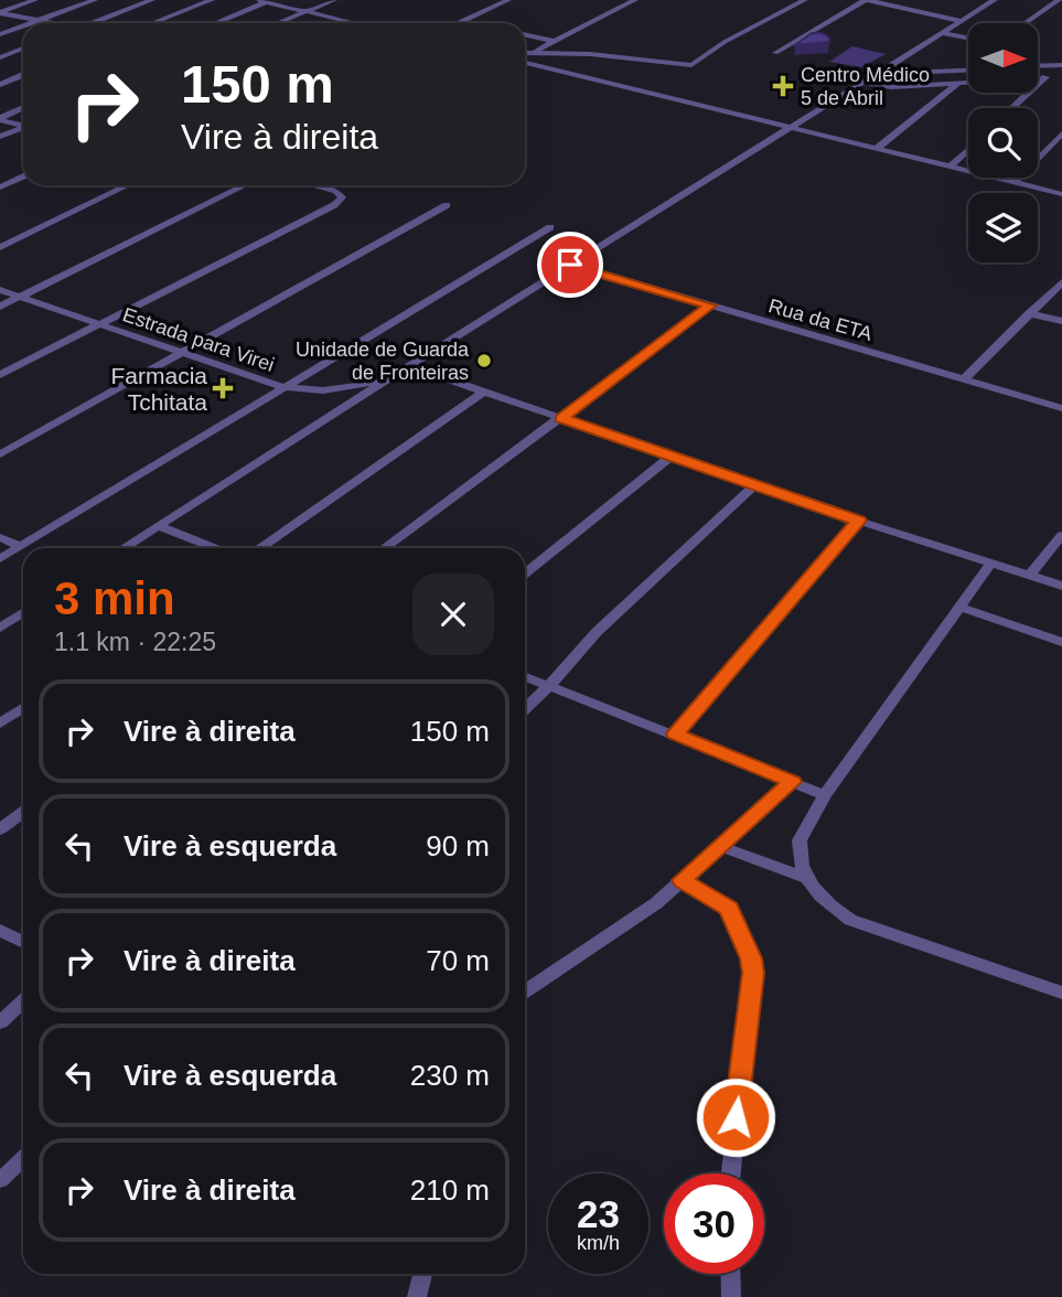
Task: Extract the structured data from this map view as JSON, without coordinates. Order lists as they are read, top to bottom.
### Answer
{
  "streets": {
    "street": ["Rua da ETA", "Estrada para Virei"]
  },
  "places": {
    "health": ["Centro Médico 5 de Abril", "Farmacia Tchitata"],
    "other": ["Unidade de Guarda de Fronteiras"]
  },
  "north": "right",
  "page": {
    "turn": ["150 m", "Vire à direita"],
    "heading": ["3 min", "1.1 km · 22:25"],
    "list": [
      {
        "name": "Vire à direita",
        "value": "150 m"
      },
      {
        "name": "Vire à esquerda",
        "value": "90 m"
      },
      {
        "name": "Vire à direita",
        "value": "70 m"
      },
      {
        "name": "Vire à esquerda",
        "value": "230 m"
      },
      {
        "name": "Vire à direita",
        "value": "210 m"
      }
    ],
    "speed": "23 km/h",
    "limit": "30"
  }
}
